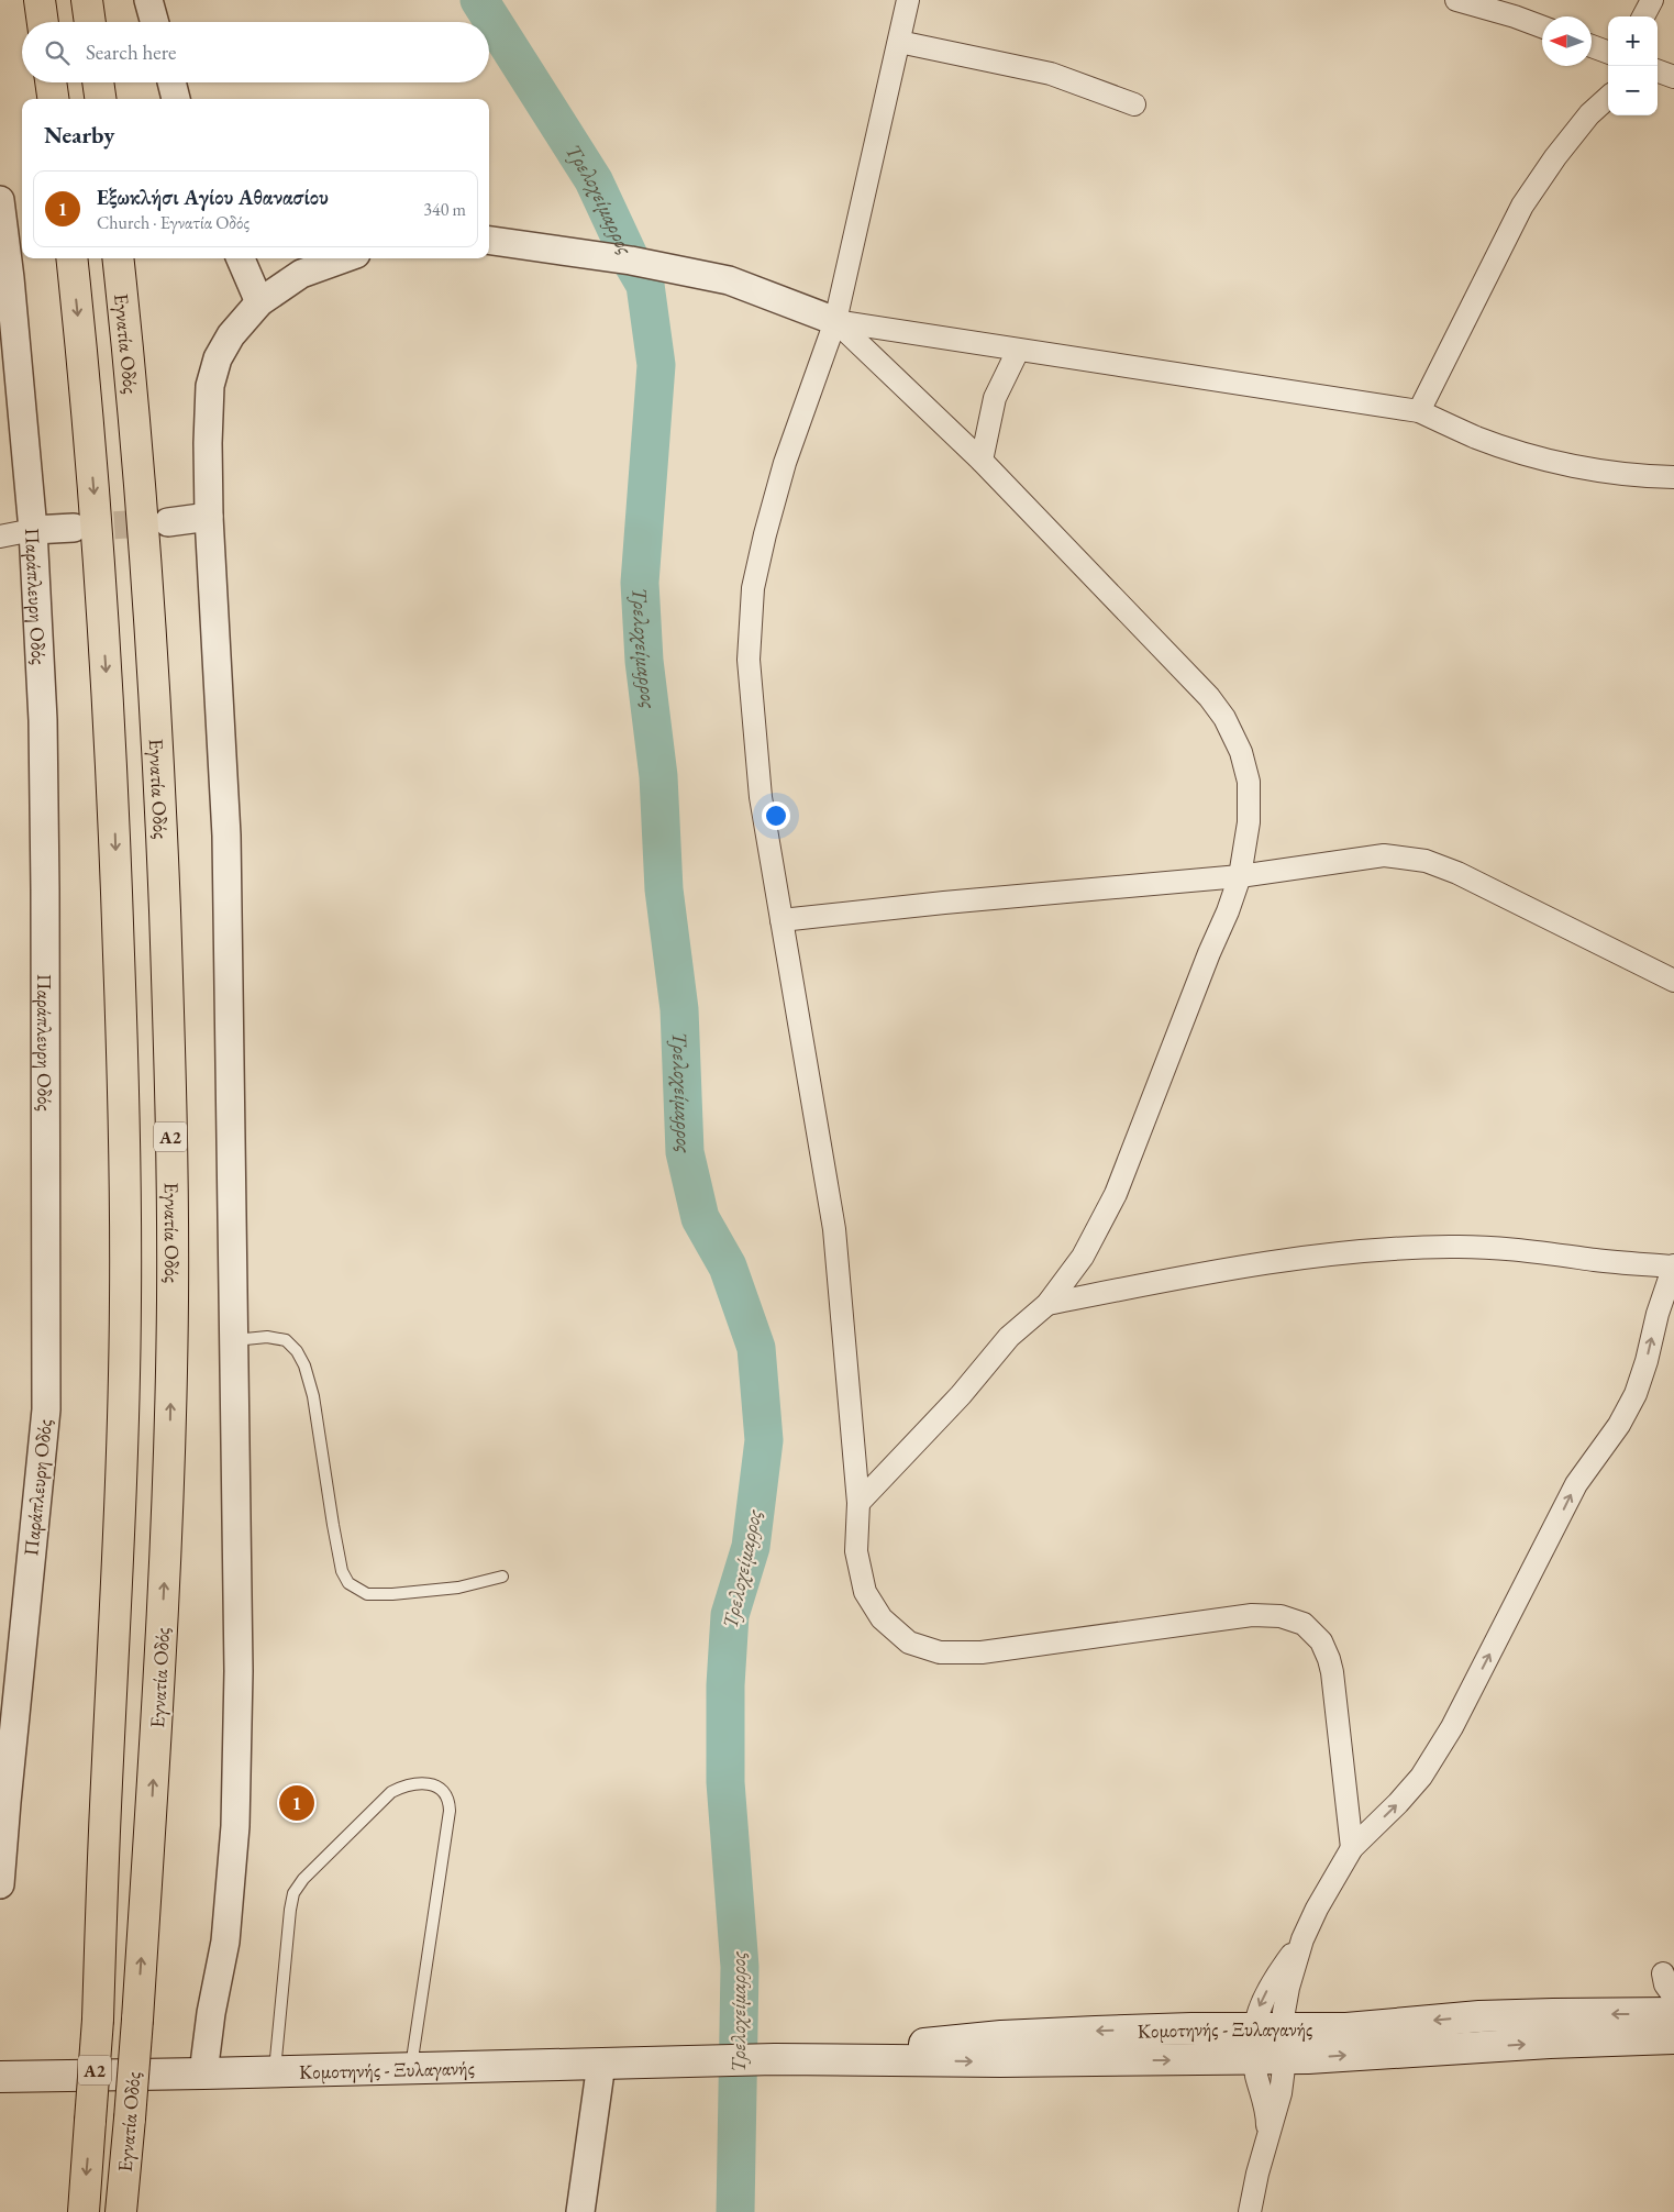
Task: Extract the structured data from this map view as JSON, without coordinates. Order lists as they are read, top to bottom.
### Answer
{
  "streets": {
    "highway": ["Εγνατία Οδός", "Α2"],
    "main road": ["Κομοτηνής - Ξυλαγανής"],
    "street": ["Παράπλευρη Οδός"]
  },
  "water": ["Τρελοχείμαρρος"],
  "north": "left",
  "page": {
    "map_buttons": ["+", "−"],
    "search": "Search here",
    "heading": "Nearby",
    "list": [
      {
        "mark": "1",
        "name": "Εξωκλήσι Αγίου Αθανασίου",
        "note": "Church · Εγνατία Οδός",
        "value": "340 m"
      }
    ],
    "pins": "1"
  }
}
